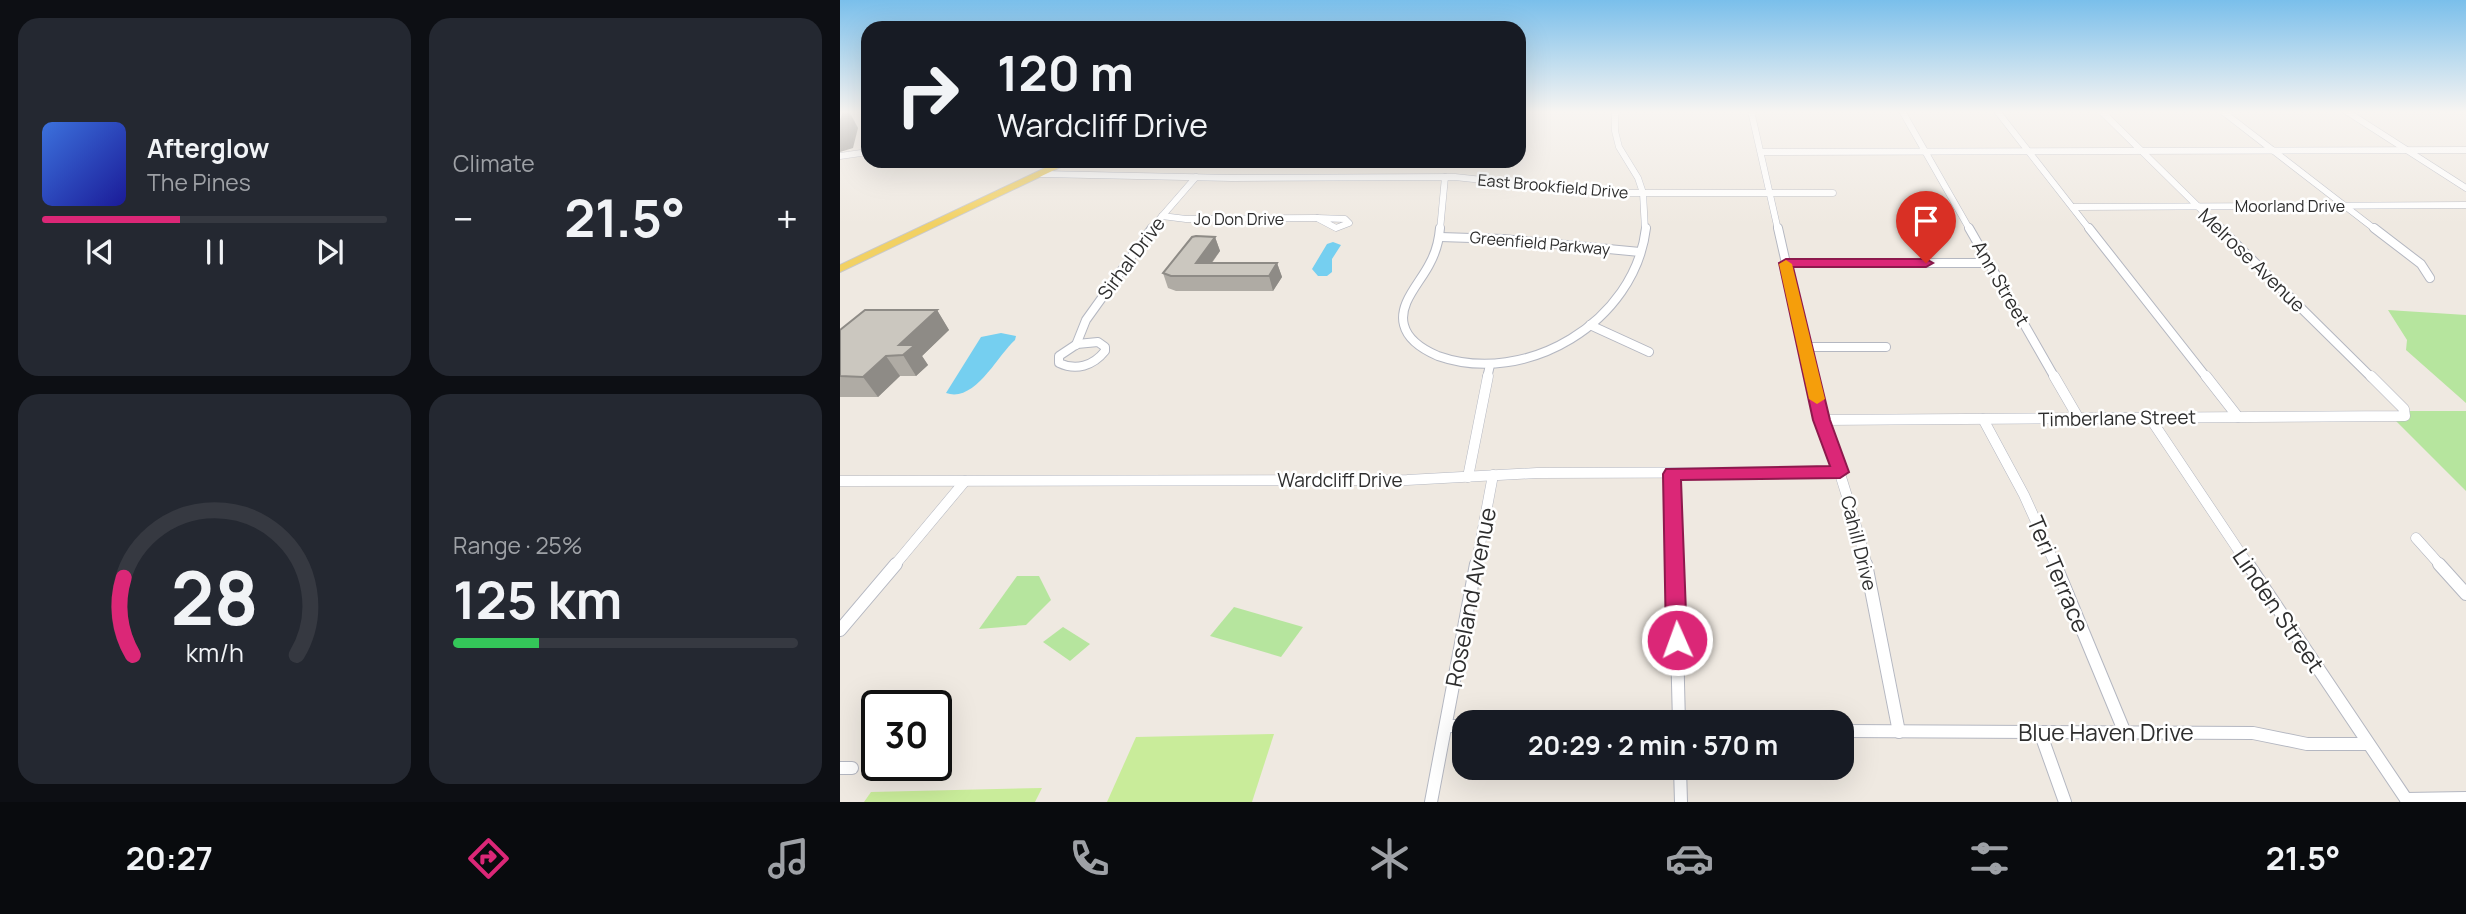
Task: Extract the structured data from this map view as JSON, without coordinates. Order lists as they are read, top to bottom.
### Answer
{
  "streets": {
    "street": [
      "East Brookfield Drive",
      "Moorland Drive",
      "Jo Don Drive",
      "Greenfield Parkway",
      "Sirhal Drive",
      "Melrose Avenue",
      "Ann Street",
      "Timberlane Street",
      "Wardcliff Drive",
      "Cahill Drive",
      "Teri Terrace",
      "Roseland Avenue",
      "Linden Street",
      "Blue Haven Drive"
    ]
  },
  "crossings": [
    ["East Brookfield Drive", "Sirhal Drive"],
    ["East Brookfield Drive", "Cahill Drive"],
    ["Moorland Drive", "Melrose Avenue"],
    ["Jo Don Drive", "Sirhal Drive"],
    ["Melrose Avenue", "Timberlane Street"],
    ["Ann Street", "Timberlane Street"],
    ["Timberlane Street", "Cahill Drive"],
    ["Timberlane Street", "Teri Terrace"],
    ["Timberlane Street", "Linden Street"],
    ["Wardcliff Drive", "Cahill Drive"],
    ["Wardcliff Drive", "Roseland Avenue"],
    ["Cahill Drive", "Blue Haven Drive"],
    ["Teri Terrace", "Blue Haven Drive"],
    ["Linden Street", "Blue Haven Drive"]
  ],
  "page": {
    "tile": [
      "Climate",
      ["Range · 25%", "125 km"]
    ],
    "turn": ["120 m", "Wardcliff Drive"],
    "song": ["Afterglow", "The Pines"],
    "heat": ["−", "21.5°", "+"],
    "limit": "30",
    "trip": "20:29 · 2 min · 570 m",
    "tabs": ["20:27", "21.5°"],
    "gauge": ["28", "km/h"]
  }
}
